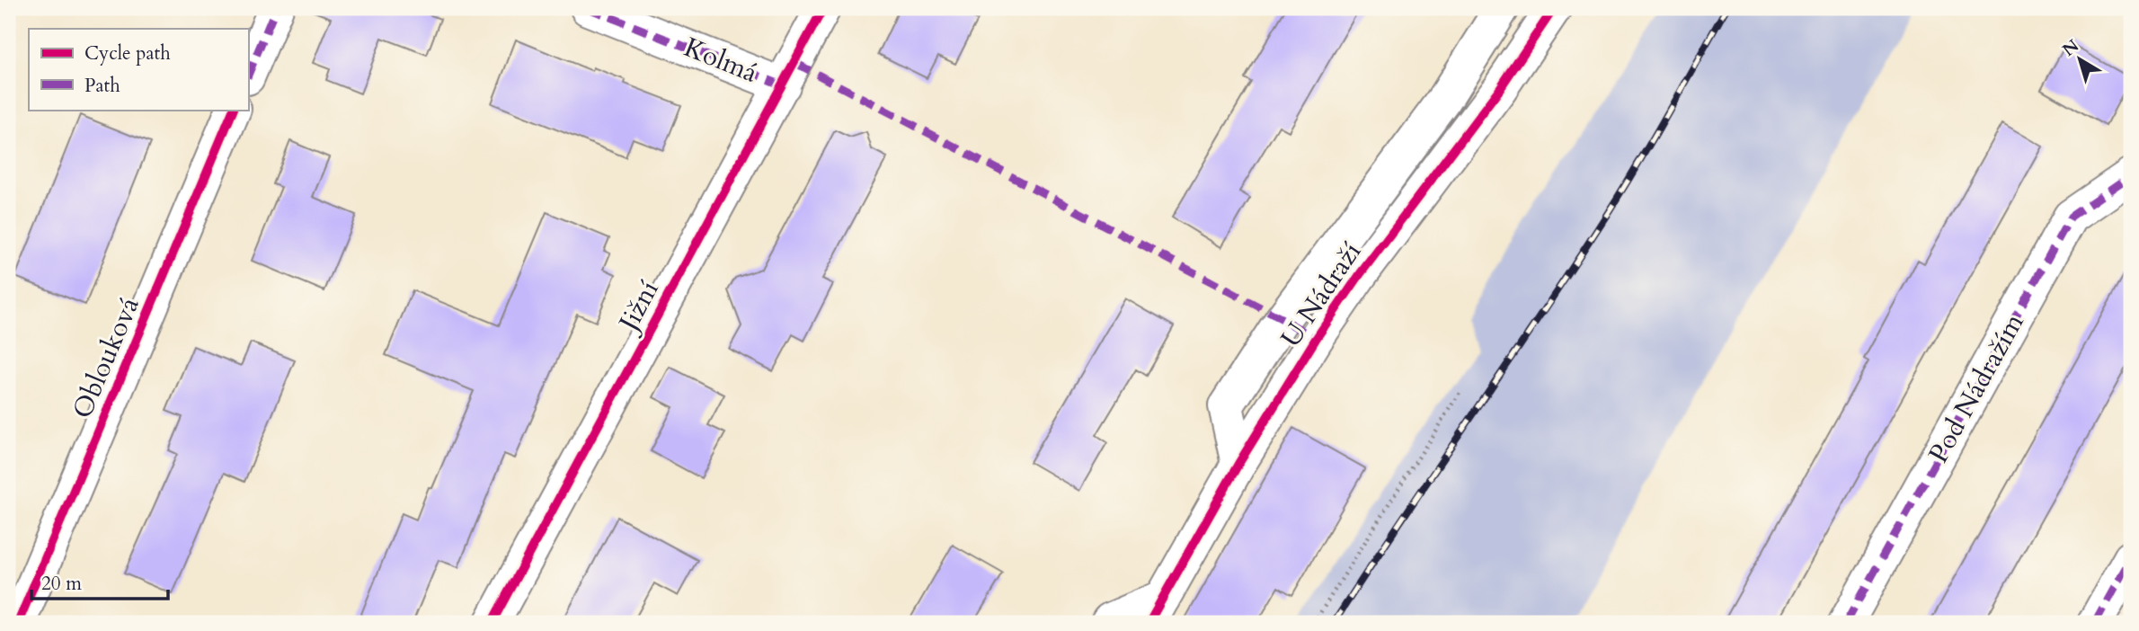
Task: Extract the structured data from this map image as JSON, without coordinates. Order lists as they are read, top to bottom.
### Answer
{
  "streets": {
    "street": [
      "Kolmá",
      "U Nádraží",
      "Jižní",
      "Oblouková",
      "Pod Nádražím"
    ]
  },
  "crossings": [
    ["Kolmá", "Jižní"]
  ],
  "legend": ["Cycle path", "Path"],
  "scale_bar": "20 m",
  "north": "top left"
}
